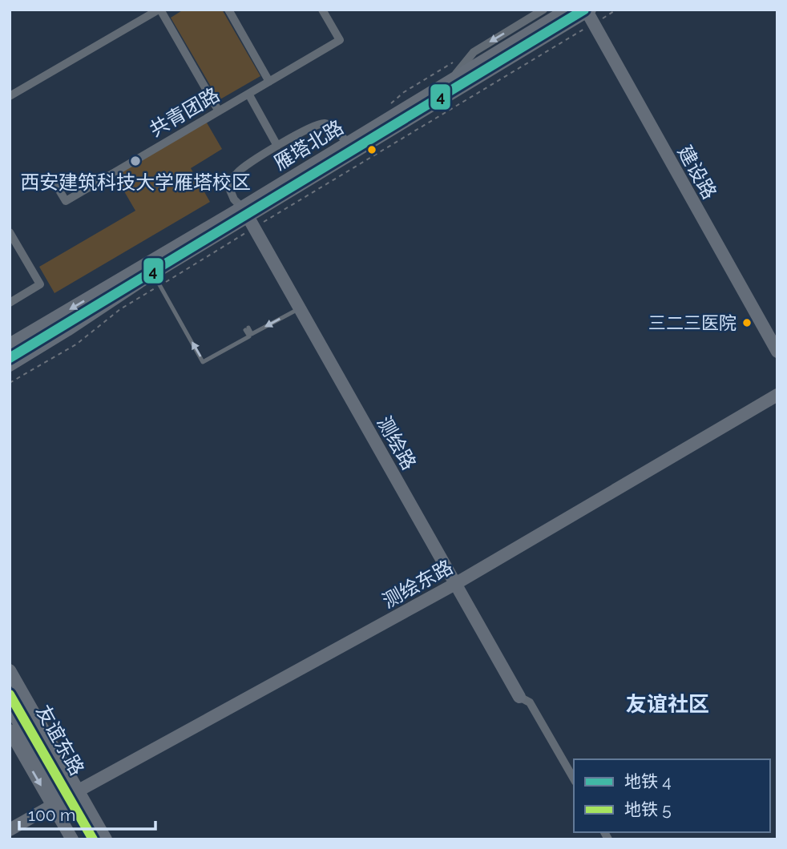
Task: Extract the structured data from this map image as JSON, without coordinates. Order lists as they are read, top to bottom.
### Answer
{
  "streets": {
    "street": [
      "共青团路",
      "雁塔北路",
      "建设路",
      "测绘路",
      "测绘东路",
      "友谊东路"
    ]
  },
  "crossings": [
    ["雁塔北路", "建设路"],
    ["雁塔北路", "测绘路"],
    ["测绘路", "测绘东路"],
    ["测绘东路", "友谊东路"]
  ],
  "districts": ["友谊社区"],
  "places": ["西安建筑科技大学雁塔校区", "三二三医院"],
  "lines": ["metro line 4", "metro line 5"],
  "legend": ["地铁 4", "地铁 5"],
  "scale_bar": "100 m"
}
